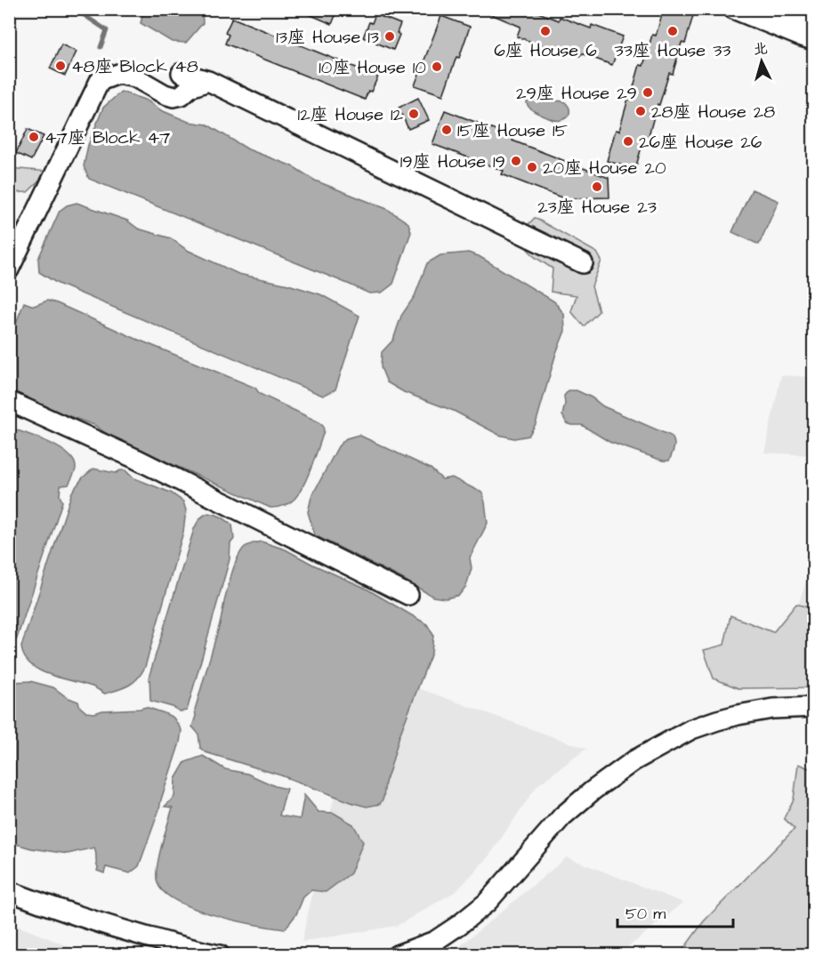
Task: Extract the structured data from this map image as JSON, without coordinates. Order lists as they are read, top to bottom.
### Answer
{
  "places": [
    "6座 House 6",
    "33座 House 33",
    "13座 House 13",
    "48座 Block 48",
    "10座 House 10",
    "29座 House 29",
    "28座 House 28",
    "12座 House 12",
    "15座 House 15",
    "47座 Block 47",
    "26座 House 26",
    "19座 House 19",
    "20座 House 20",
    "23座 House 23"
  ],
  "scale_bar": "50 m",
  "north": "top"
}
